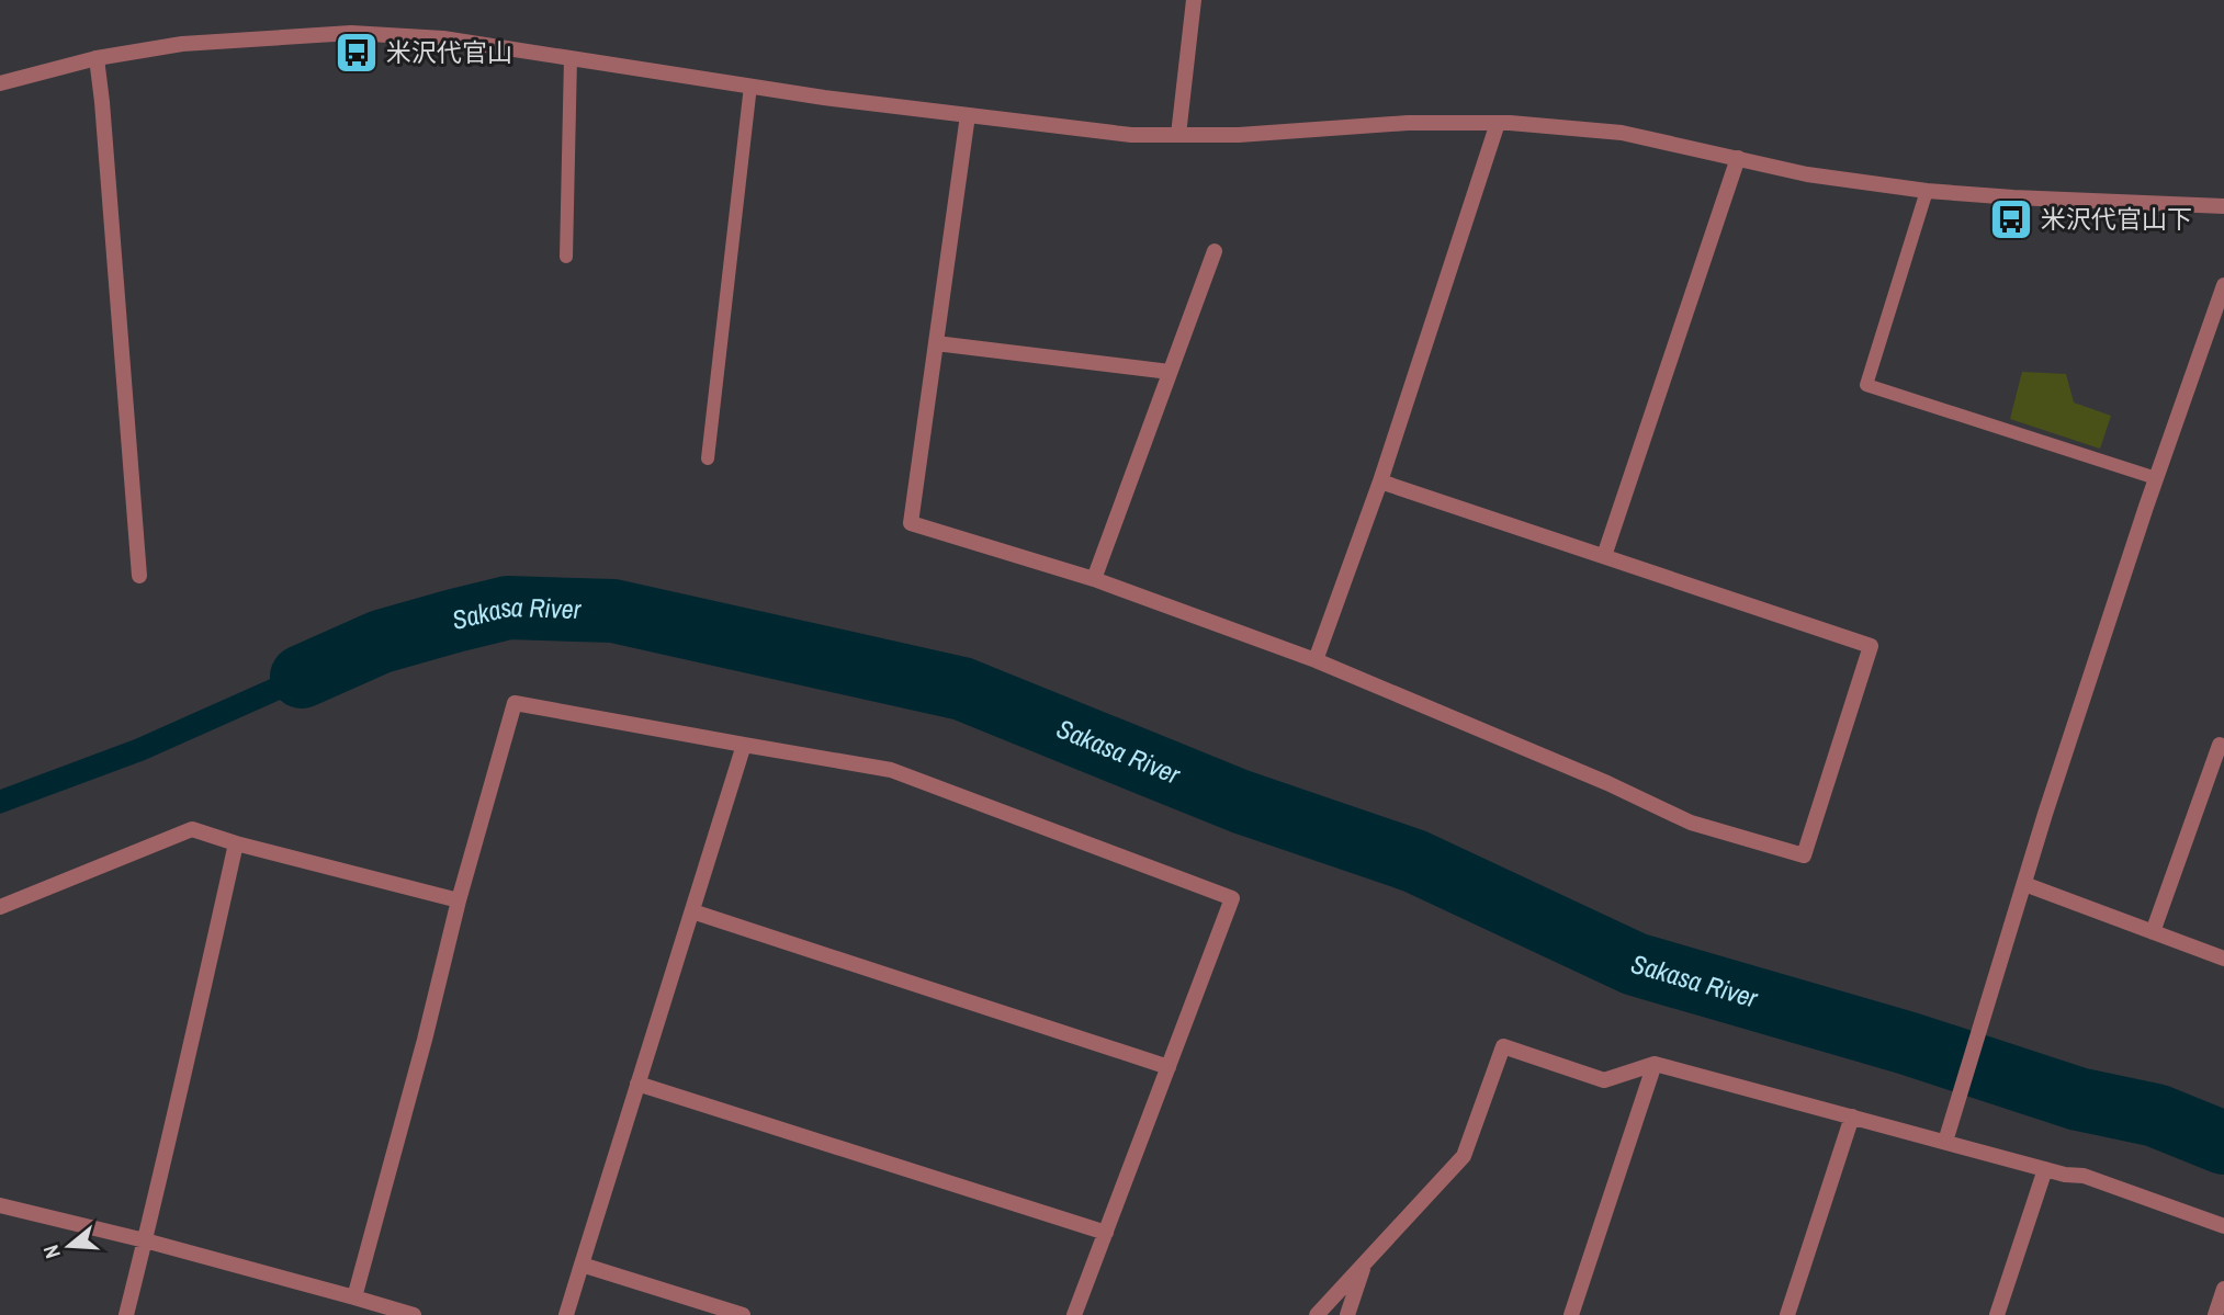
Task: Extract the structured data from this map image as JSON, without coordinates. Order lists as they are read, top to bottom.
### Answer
{
  "water": ["Sakasa River"],
  "places": {
    "bus stop": ["米沢代官山", "米沢代官山下"]
  },
  "north": "left"
}
